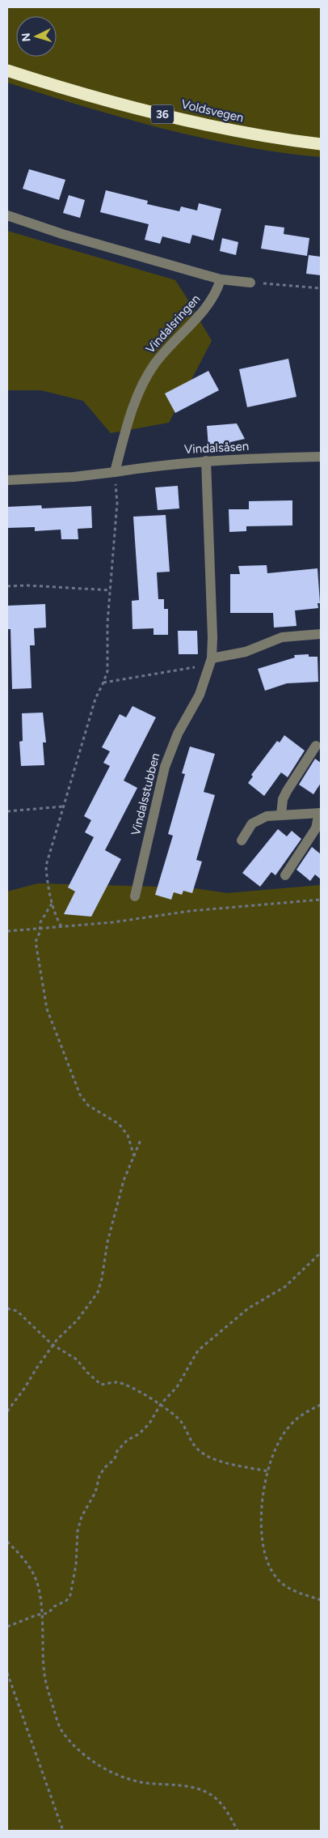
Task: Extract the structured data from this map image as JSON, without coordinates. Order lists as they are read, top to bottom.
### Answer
{
  "streets": {
    "highway": ["Voldsvegen", "36"],
    "street": ["Vindalsringen", "Vindalsåsen", "Vindalsstubben"]
  },
  "crossings": [
    ["Vindalsringen", "Vindalsåsen"],
    ["Vindalsåsen", "Vindalsstubben"]
  ],
  "north": "left"
}
